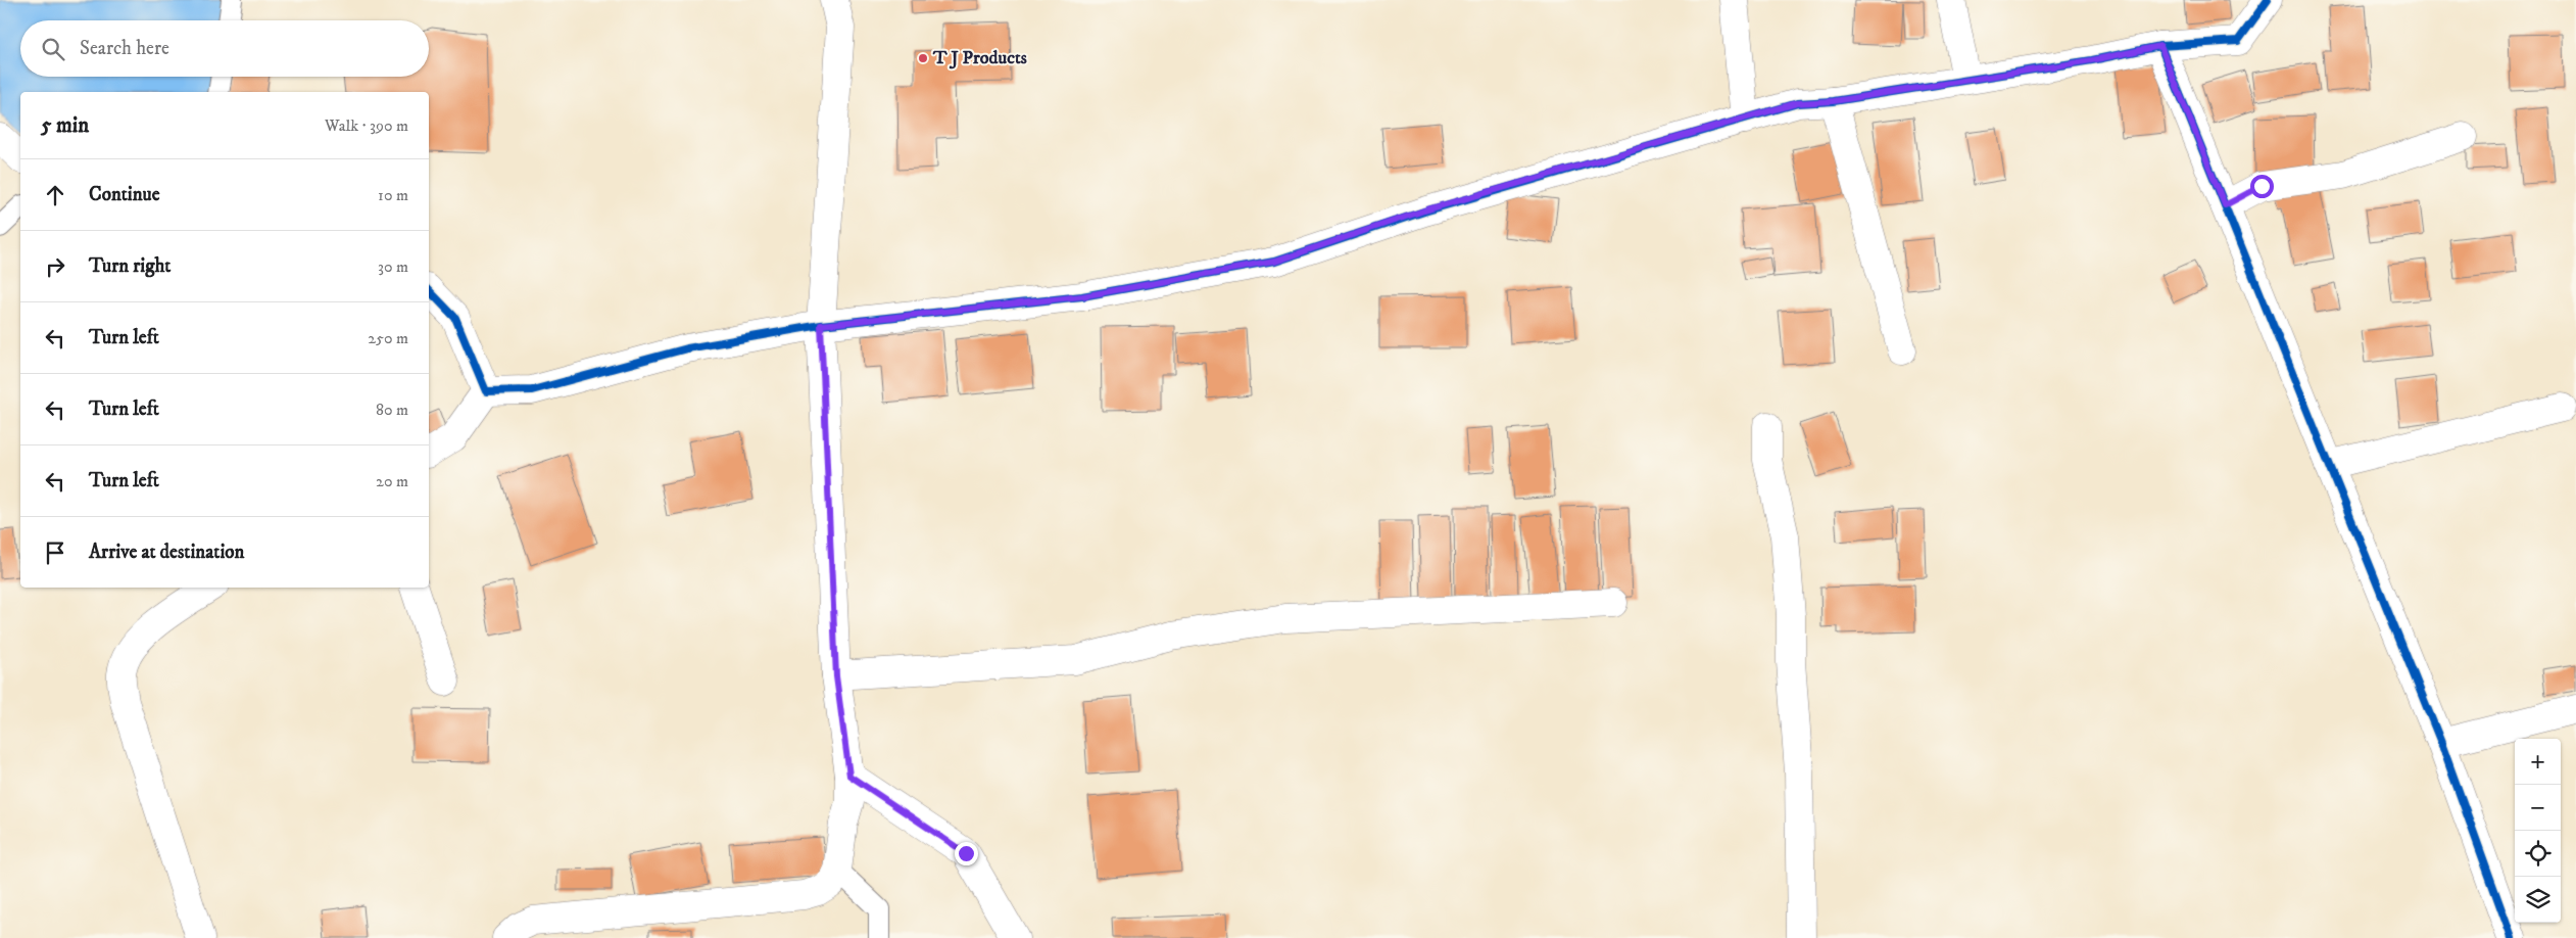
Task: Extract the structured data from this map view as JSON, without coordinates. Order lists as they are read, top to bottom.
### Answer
{
  "places": ["T J Products"],
  "page": {
    "search": "Search here",
    "heading": ["5 min", "Walk · 390 m"],
    "list": [
      ["Continue", "10 m"],
      ["Turn right", "30 m"],
      ["Turn left", "250 m"],
      ["Turn left", "80 m"],
      ["Turn left", "20 m"],
      "Arrive at destination"
    ],
    "map_buttons": ["+", "−"]
  }
}
